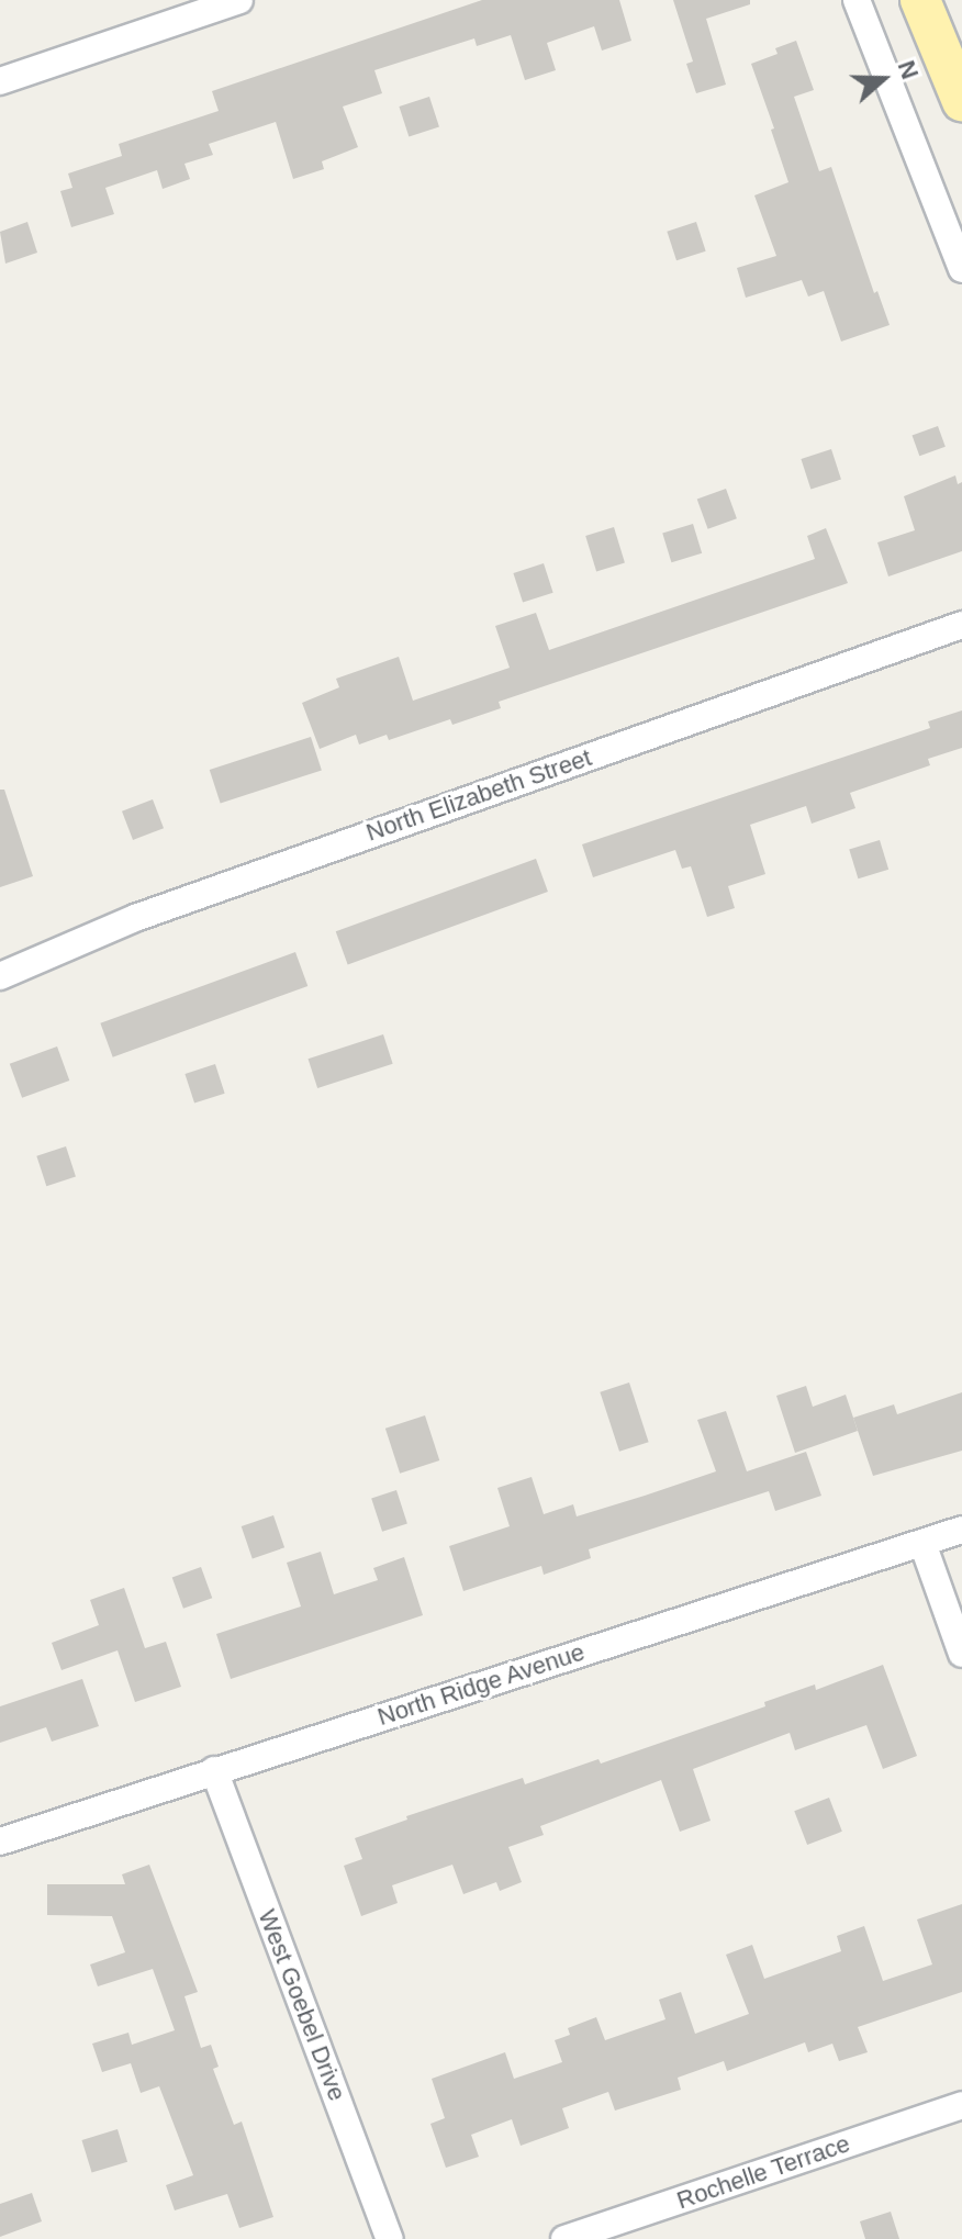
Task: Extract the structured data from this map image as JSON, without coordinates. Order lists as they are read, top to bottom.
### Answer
{
  "streets": {
    "street": [
      "North Elizabeth Street",
      "North Ridge Avenue",
      "West Goebel Drive",
      "Rochelle Terrace"
    ]
  },
  "crossings": [
    ["North Ridge Avenue", "West Goebel Drive"]
  ],
  "north": "right"
}
